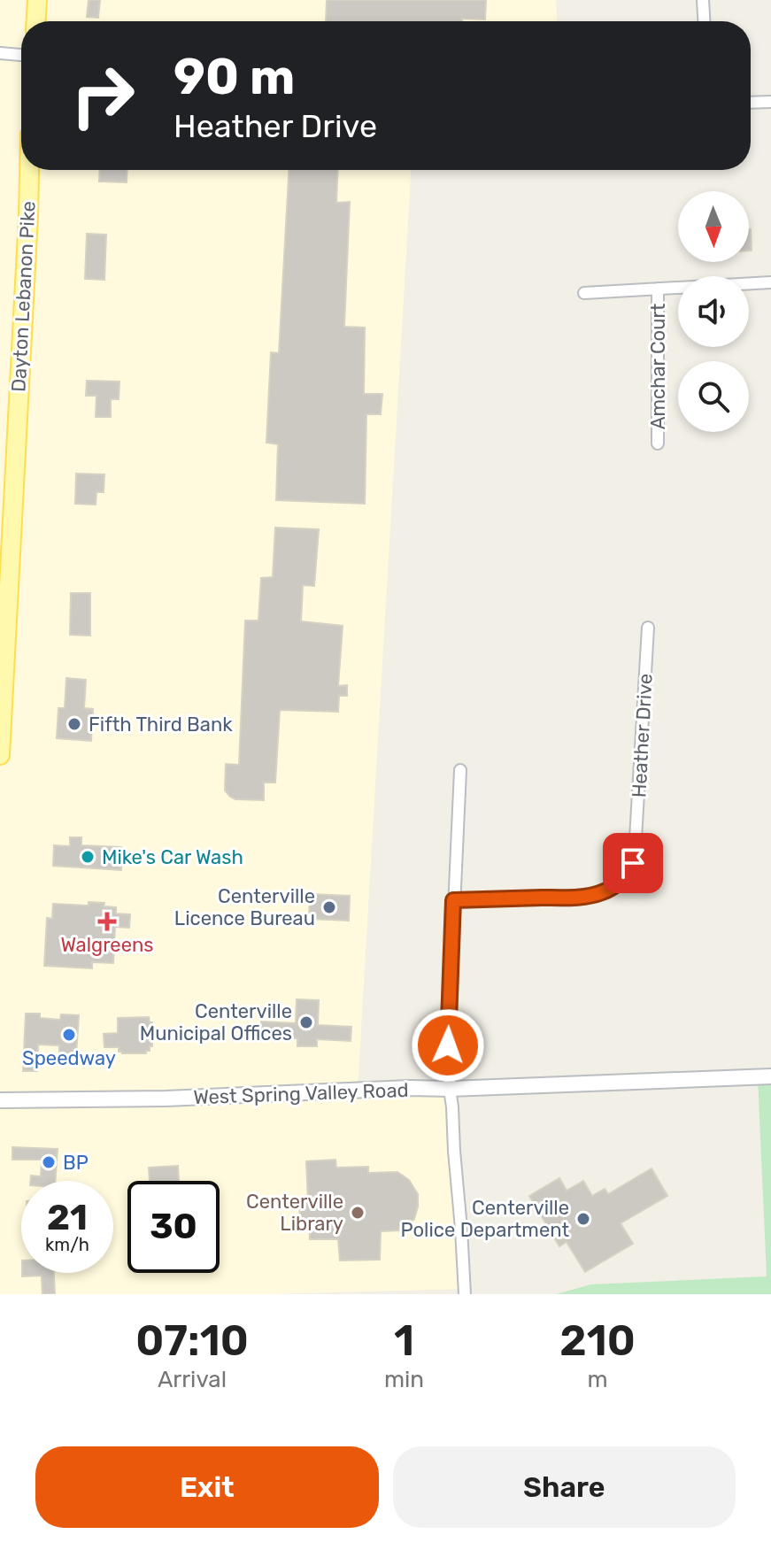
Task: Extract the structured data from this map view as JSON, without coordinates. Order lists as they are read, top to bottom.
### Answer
{
  "streets": {
    "main road": ["Dayton Lebanon Pike"],
    "street": ["Amchar Court", "Heather Drive", "West Spring Valley Road"]
  },
  "places": {
    "other": [
      "Fifth Third Bank",
      "Mike's Car Wash",
      "Centerville Licence Bureau",
      "Centerville Municipal Offices",
      "Speedway",
      "BP",
      "Centerville Library",
      "Centerville Police Department"
    ],
    "health": ["Walgreens"]
  },
  "north": "bottom",
  "page": {
    "turn": ["90 m", "Heather Drive"],
    "speed": "21 km/h",
    "limit": "30",
    "eta": [
      "07:10",
      "Arrival",
      "1",
      "min",
      "210",
      "m"
    ],
    "buttons": ["Exit", "Share"]
  }
}
